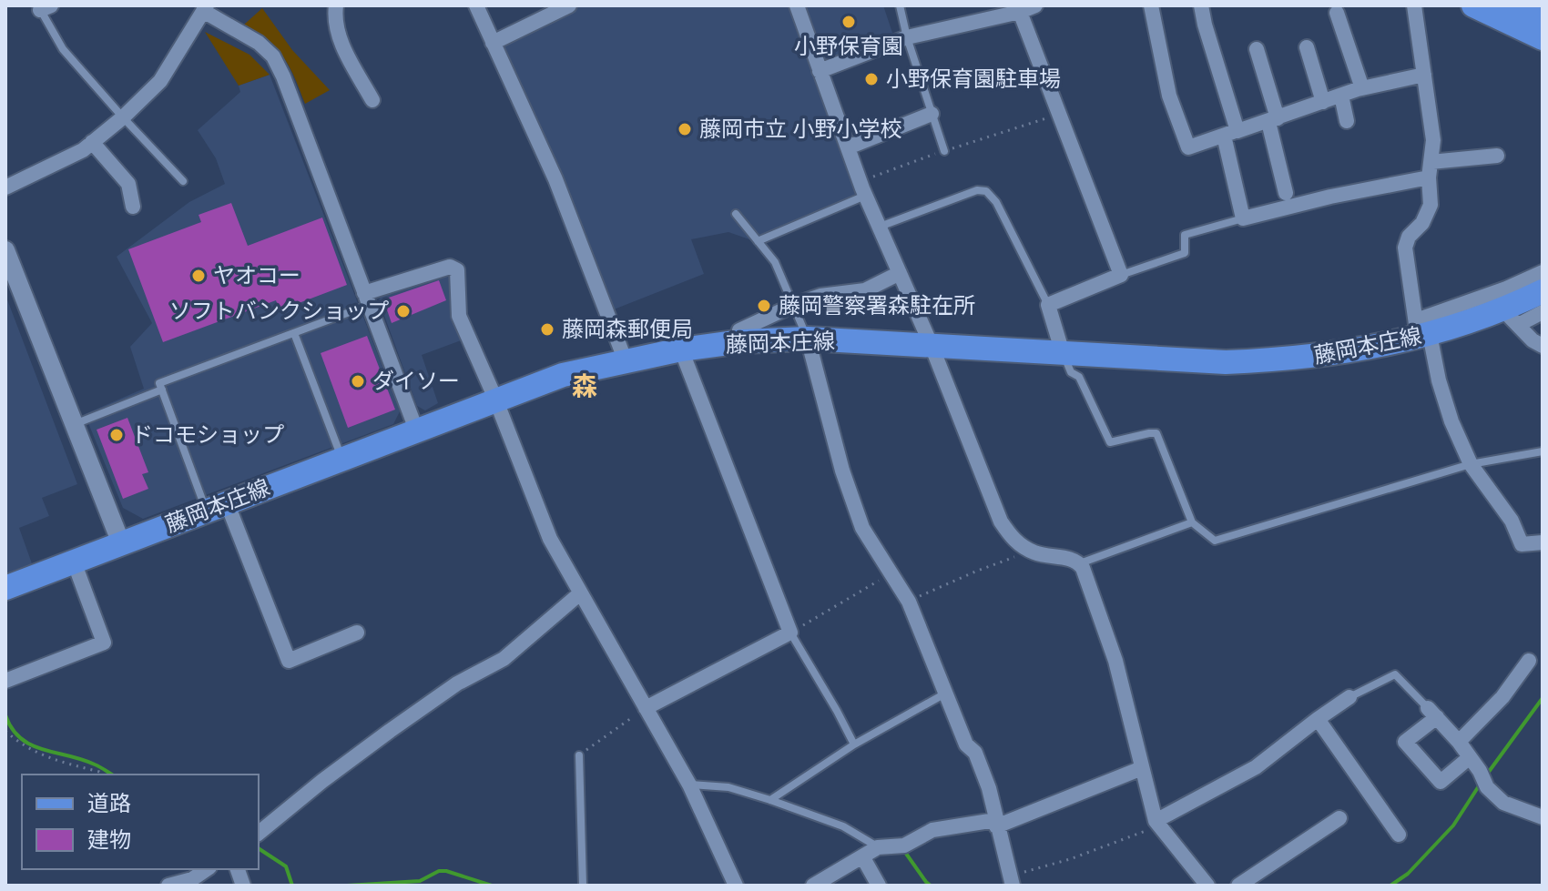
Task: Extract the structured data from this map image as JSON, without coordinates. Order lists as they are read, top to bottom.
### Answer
{
  "streets": {
    "main road": ["藤岡本庄線"]
  },
  "districts": ["森"],
  "places": [
    "小野保育園",
    "小野保育園駐車場",
    "藤岡市立 小野小学校",
    "ヤオコー",
    "藤岡警察署森駐在所",
    "ソフトバンクショップ",
    "藤岡森郵便局",
    "ダイソー",
    "ドコモショップ"
  ],
  "legend": ["道路", "建物"]
}
